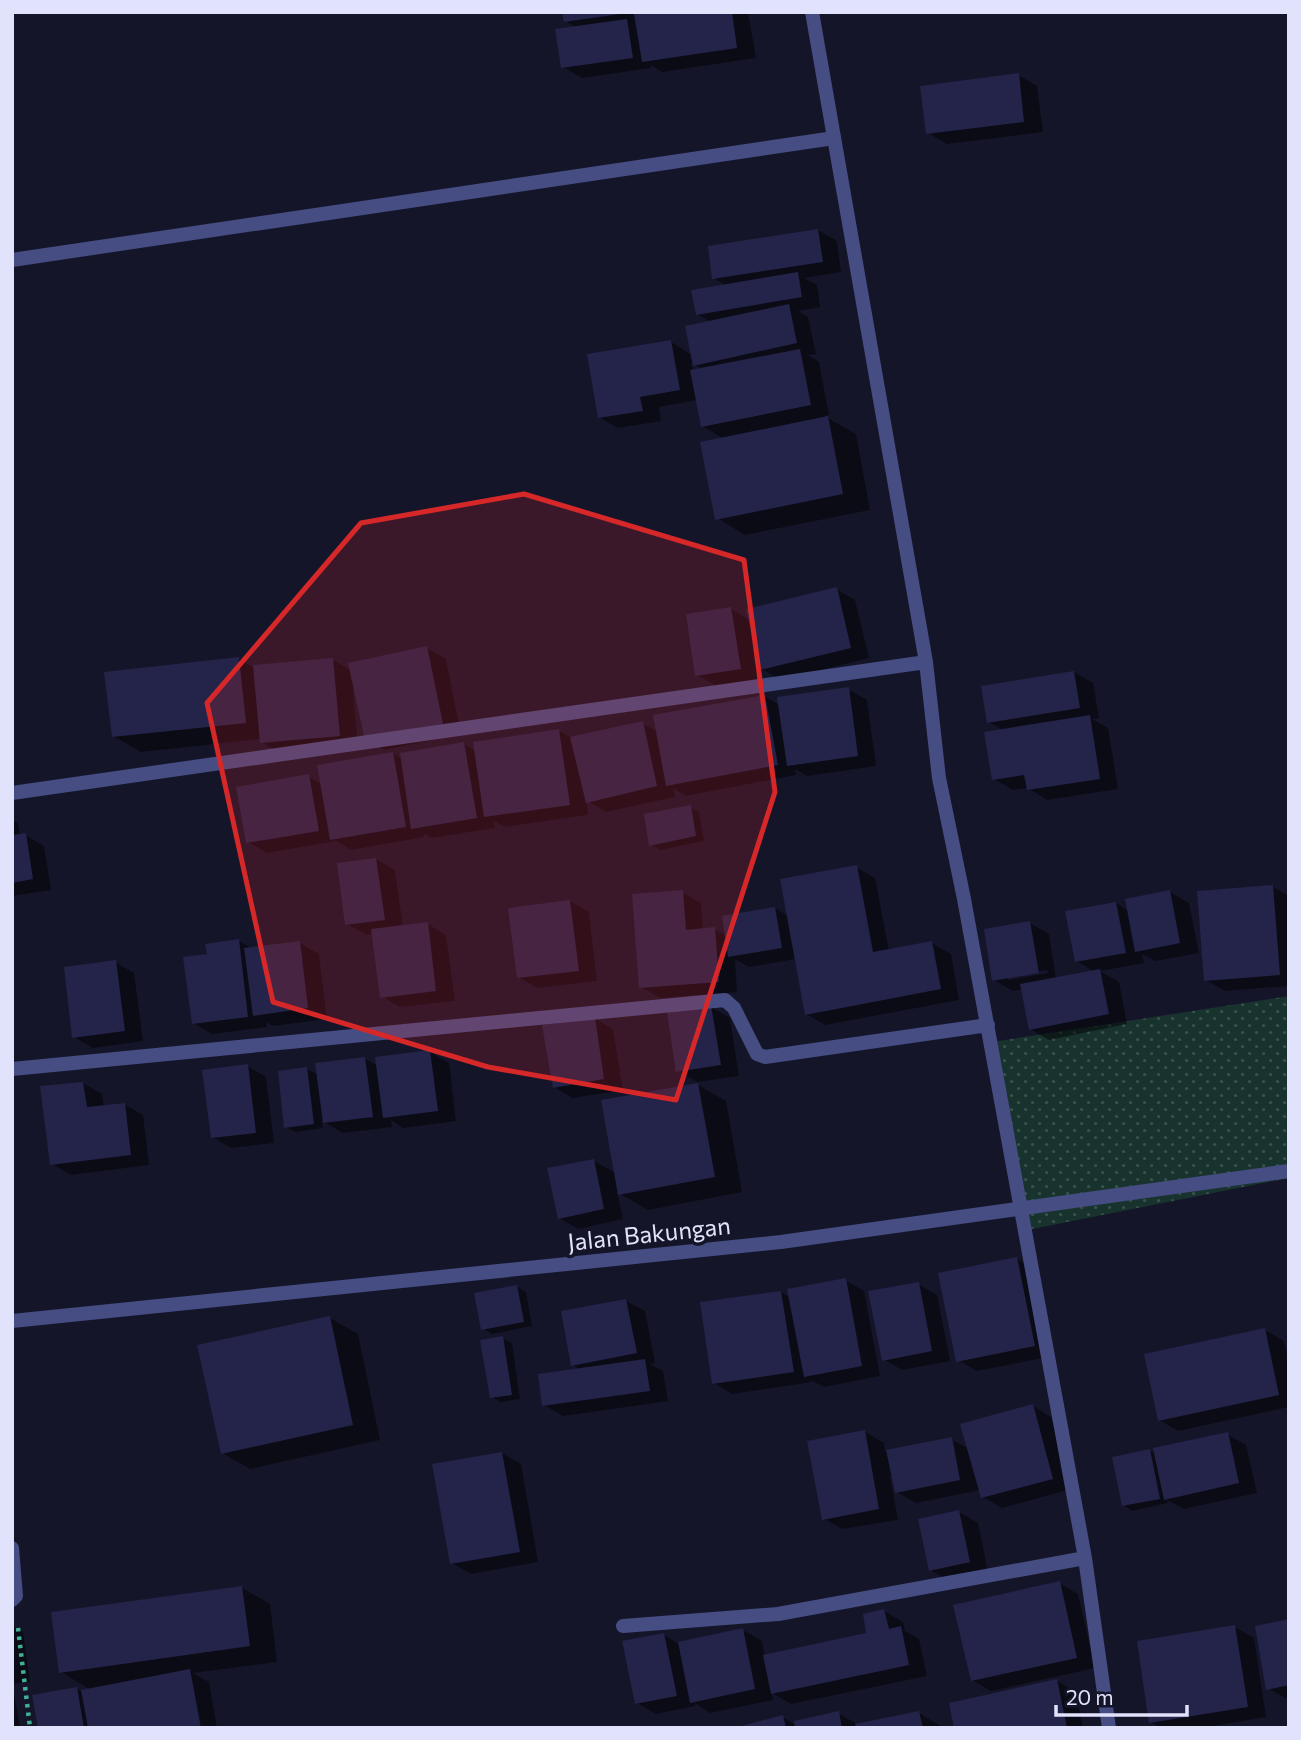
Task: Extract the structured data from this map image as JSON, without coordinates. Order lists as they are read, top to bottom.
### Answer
{
  "streets": {
    "street": ["Jalan Bakungan"]
  },
  "scale_bar": "20 m"
}
